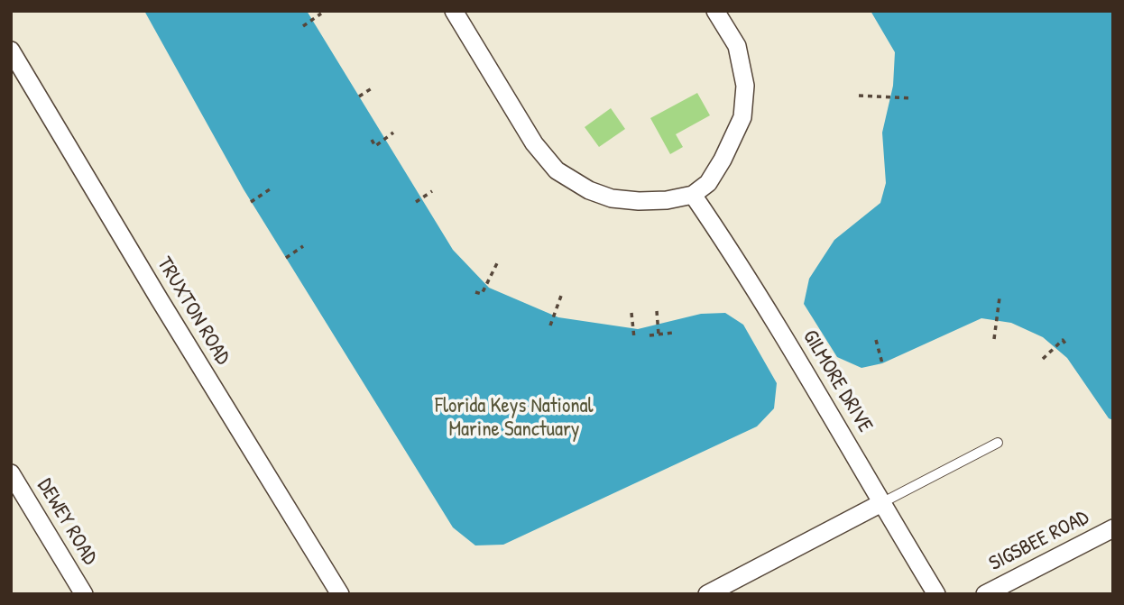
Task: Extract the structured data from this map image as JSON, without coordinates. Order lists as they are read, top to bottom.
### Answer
{
  "streets": {
    "street": [
      "TRUXTON ROAD",
      "GILMORE DRIVE",
      "DEWEY ROAD",
      "SIGSBEE ROAD"
    ]
  },
  "parks": ["Florida Keys National Marine Sanctuary"]
}
